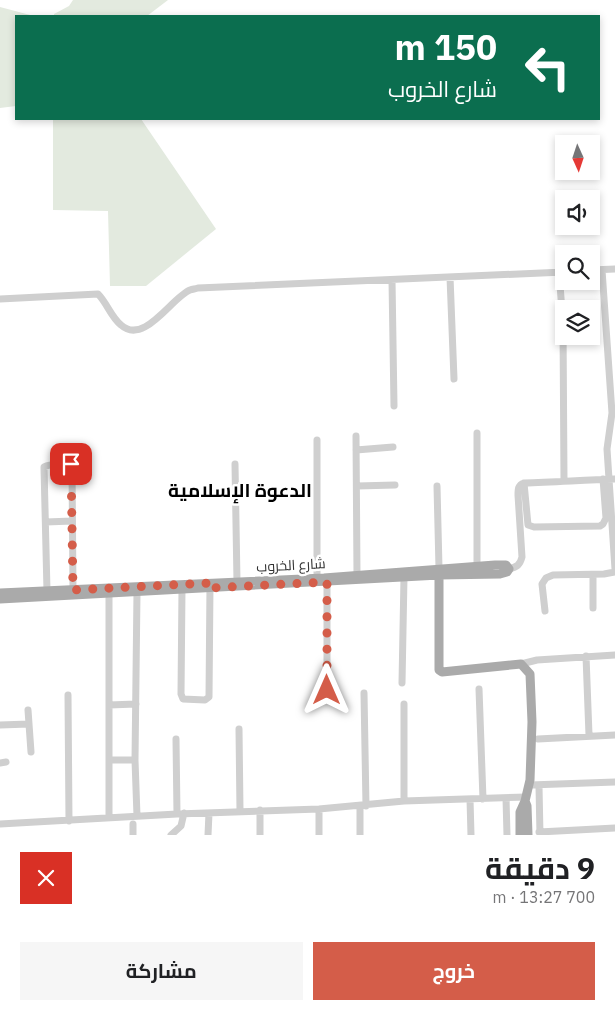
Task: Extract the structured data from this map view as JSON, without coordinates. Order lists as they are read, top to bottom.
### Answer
{
  "streets": {
    "main road": ["شارع الخروب"]
  },
  "districts": ["الدعوة الإسلامية"],
  "north": "bottom",
  "page": {
    "turn": ["150 m", "شارع الخروب"],
    "heading": ["9 دقيقة", "700 m · 13:27"],
    "buttons": ["خروج", "مشاركة"]
  }
}
